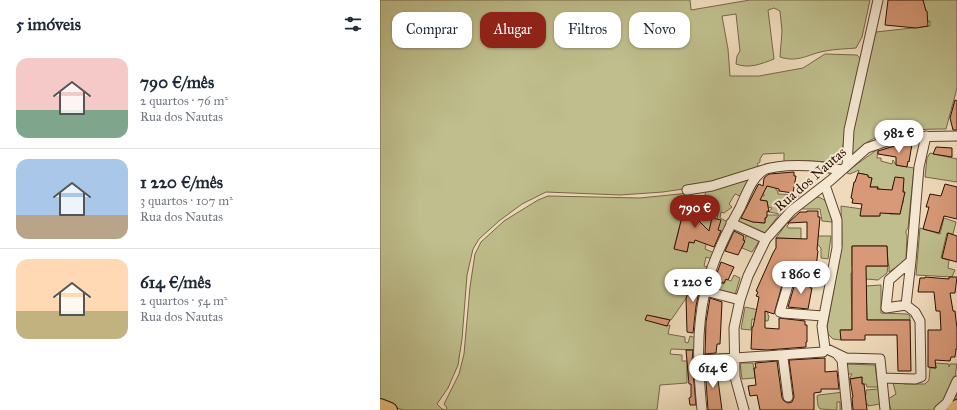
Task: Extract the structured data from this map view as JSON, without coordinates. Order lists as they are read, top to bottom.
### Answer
{
  "streets": {
    "street": ["Rua dos Nautas"]
  },
  "page": {
    "heading": "5 imóveis",
    "chip": [
      "Comprar",
      "Alugar",
      "Filtros",
      "Novo"
    ],
    "list": [
      {
        "name": "790 €/mês",
        "note": "2 quartos · 76 m² · Rua dos Nautas"
      },
      {
        "name": "1 220 €/mês",
        "note": "3 quartos · 107 m² · Rua dos Nautas"
      },
      {
        "name": "614 €/mês",
        "note": "2 quartos · 54 m² · Rua dos Nautas"
      }
    ],
    "price": [
      "982 €",
      "790 €",
      "1 860 €",
      "1 220 €",
      "614 €"
    ]
  }
}
